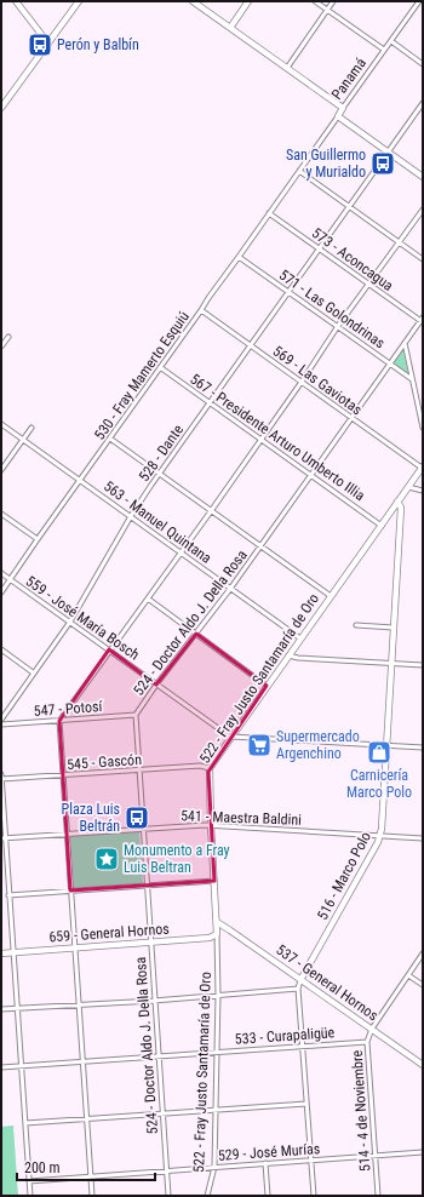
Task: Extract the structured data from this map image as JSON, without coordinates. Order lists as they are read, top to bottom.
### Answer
{
  "streets": {
    "street": [
      "Panamá",
      "573 - Aconcagua",
      "571 - Las Golondrinas",
      "530 - Fray Mamerto Esquiú",
      "569 - Las Gaviotas",
      "567 - Presidente Arturo Umberto Illia",
      "528 - Dante",
      "563 - Manuel Quintana",
      "559 - José María Bosch",
      "524 - Doctor Aldo J. Della Rosa",
      "522 - Fray Justo Santamaría de Oro",
      "547 - Potosí",
      "545 - Gascón",
      "541 - Maestra Baldini",
      "516 - Marco Polo",
      "659 - General Hornos",
      "537 - General Hornos",
      "533 - Curapaligüe",
      "514 - 4 de Noviembre",
      "529 - José Murías"
    ]
  },
  "crossings": [
    ["Panamá", "530 - Fray Mamerto Esquiú"],
    ["573 - Aconcagua", "530 - Fray Mamerto Esquiú"],
    ["573 - Aconcagua", "528 - Dante"],
    ["573 - Aconcagua", "524 - Doctor Aldo J. Della Rosa"],
    ["571 - Las Golondrinas", "530 - Fray Mamerto Esquiú"],
    ["571 - Las Golondrinas", "528 - Dante"],
    ["571 - Las Golondrinas", "524 - Doctor Aldo J. Della Rosa"],
    ["530 - Fray Mamerto Esquiú", "569 - Las Gaviotas"],
    ["530 - Fray Mamerto Esquiú", "567 - Presidente Arturo Umberto Illia"],
    ["530 - Fray Mamerto Esquiú", "563 - Manuel Quintana"],
    ["530 - Fray Mamerto Esquiú", "559 - José María Bosch"],
    ["569 - Las Gaviotas", "528 - Dante"],
    ["569 - Las Gaviotas", "524 - Doctor Aldo J. Della Rosa"],
    ["569 - Las Gaviotas", "522 - Fray Justo Santamaría de Oro"],
    ["567 - Presidente Arturo Umberto Illia", "528 - Dante"],
    ["567 - Presidente Arturo Umberto Illia", "524 - Doctor Aldo J. Della Rosa"],
    ["567 - Presidente Arturo Umberto Illia", "522 - Fray Justo Santamaría de Oro"],
    ["528 - Dante", "563 - Manuel Quintana"],
    ["528 - Dante", "559 - José María Bosch"],
    ["563 - Manuel Quintana", "524 - Doctor Aldo J. Della Rosa"],
    ["563 - Manuel Quintana", "522 - Fray Justo Santamaría de Oro"],
    ["559 - José María Bosch", "524 - Doctor Aldo J. Della Rosa"],
    ["559 - José María Bosch", "522 - Fray Justo Santamaría de Oro"],
    ["524 - Doctor Aldo J. Della Rosa", "547 - Potosí"],
    ["524 - Doctor Aldo J. Della Rosa", "545 - Gascón"],
    ["524 - Doctor Aldo J. Della Rosa", "541 - Maestra Baldini"],
    ["524 - Doctor Aldo J. Della Rosa", "659 - General Hornos"],
    ["524 - Doctor Aldo J. Della Rosa", "533 - Curapaligüe"],
    ["524 - Doctor Aldo J. Della Rosa", "529 - José Murías"],
    ["522 - Fray Justo Santamaría de Oro", "545 - Gascón"],
    ["522 - Fray Justo Santamaría de Oro", "541 - Maestra Baldini"],
    ["522 - Fray Justo Santamaría de Oro", "516 - Marco Polo"],
    ["522 - Fray Justo Santamaría de Oro", "659 - General Hornos"],
    ["522 - Fray Justo Santamaría de Oro", "537 - General Hornos"],
    ["522 - Fray Justo Santamaría de Oro", "533 - Curapaligüe"],
    ["522 - Fray Justo Santamaría de Oro", "529 - José Murías"],
    ["541 - Maestra Baldini", "516 - Marco Polo"],
    ["516 - Marco Polo", "537 - General Hornos"],
    ["516 - Marco Polo", "533 - Curapaligüe"],
    ["516 - Marco Polo", "529 - José Murías"],
    ["537 - General Hornos", "514 - 4 de Noviembre"],
    ["533 - Curapaligüe", "514 - 4 de Noviembre"],
    ["514 - 4 de Noviembre", "529 - José Murías"]
  ],
  "places": {
    "bus stop": ["Perón y Balbín", "San Guillermo y Murialdo", "Plaza Luis Beltrán"],
    "supermarket": ["Supermercado Argenchino"],
    "shop": ["Carnicería Marco Polo"],
    "place": ["Monumento a Fray Luis Beltran"]
  },
  "scale_bar": "200 m"
}
